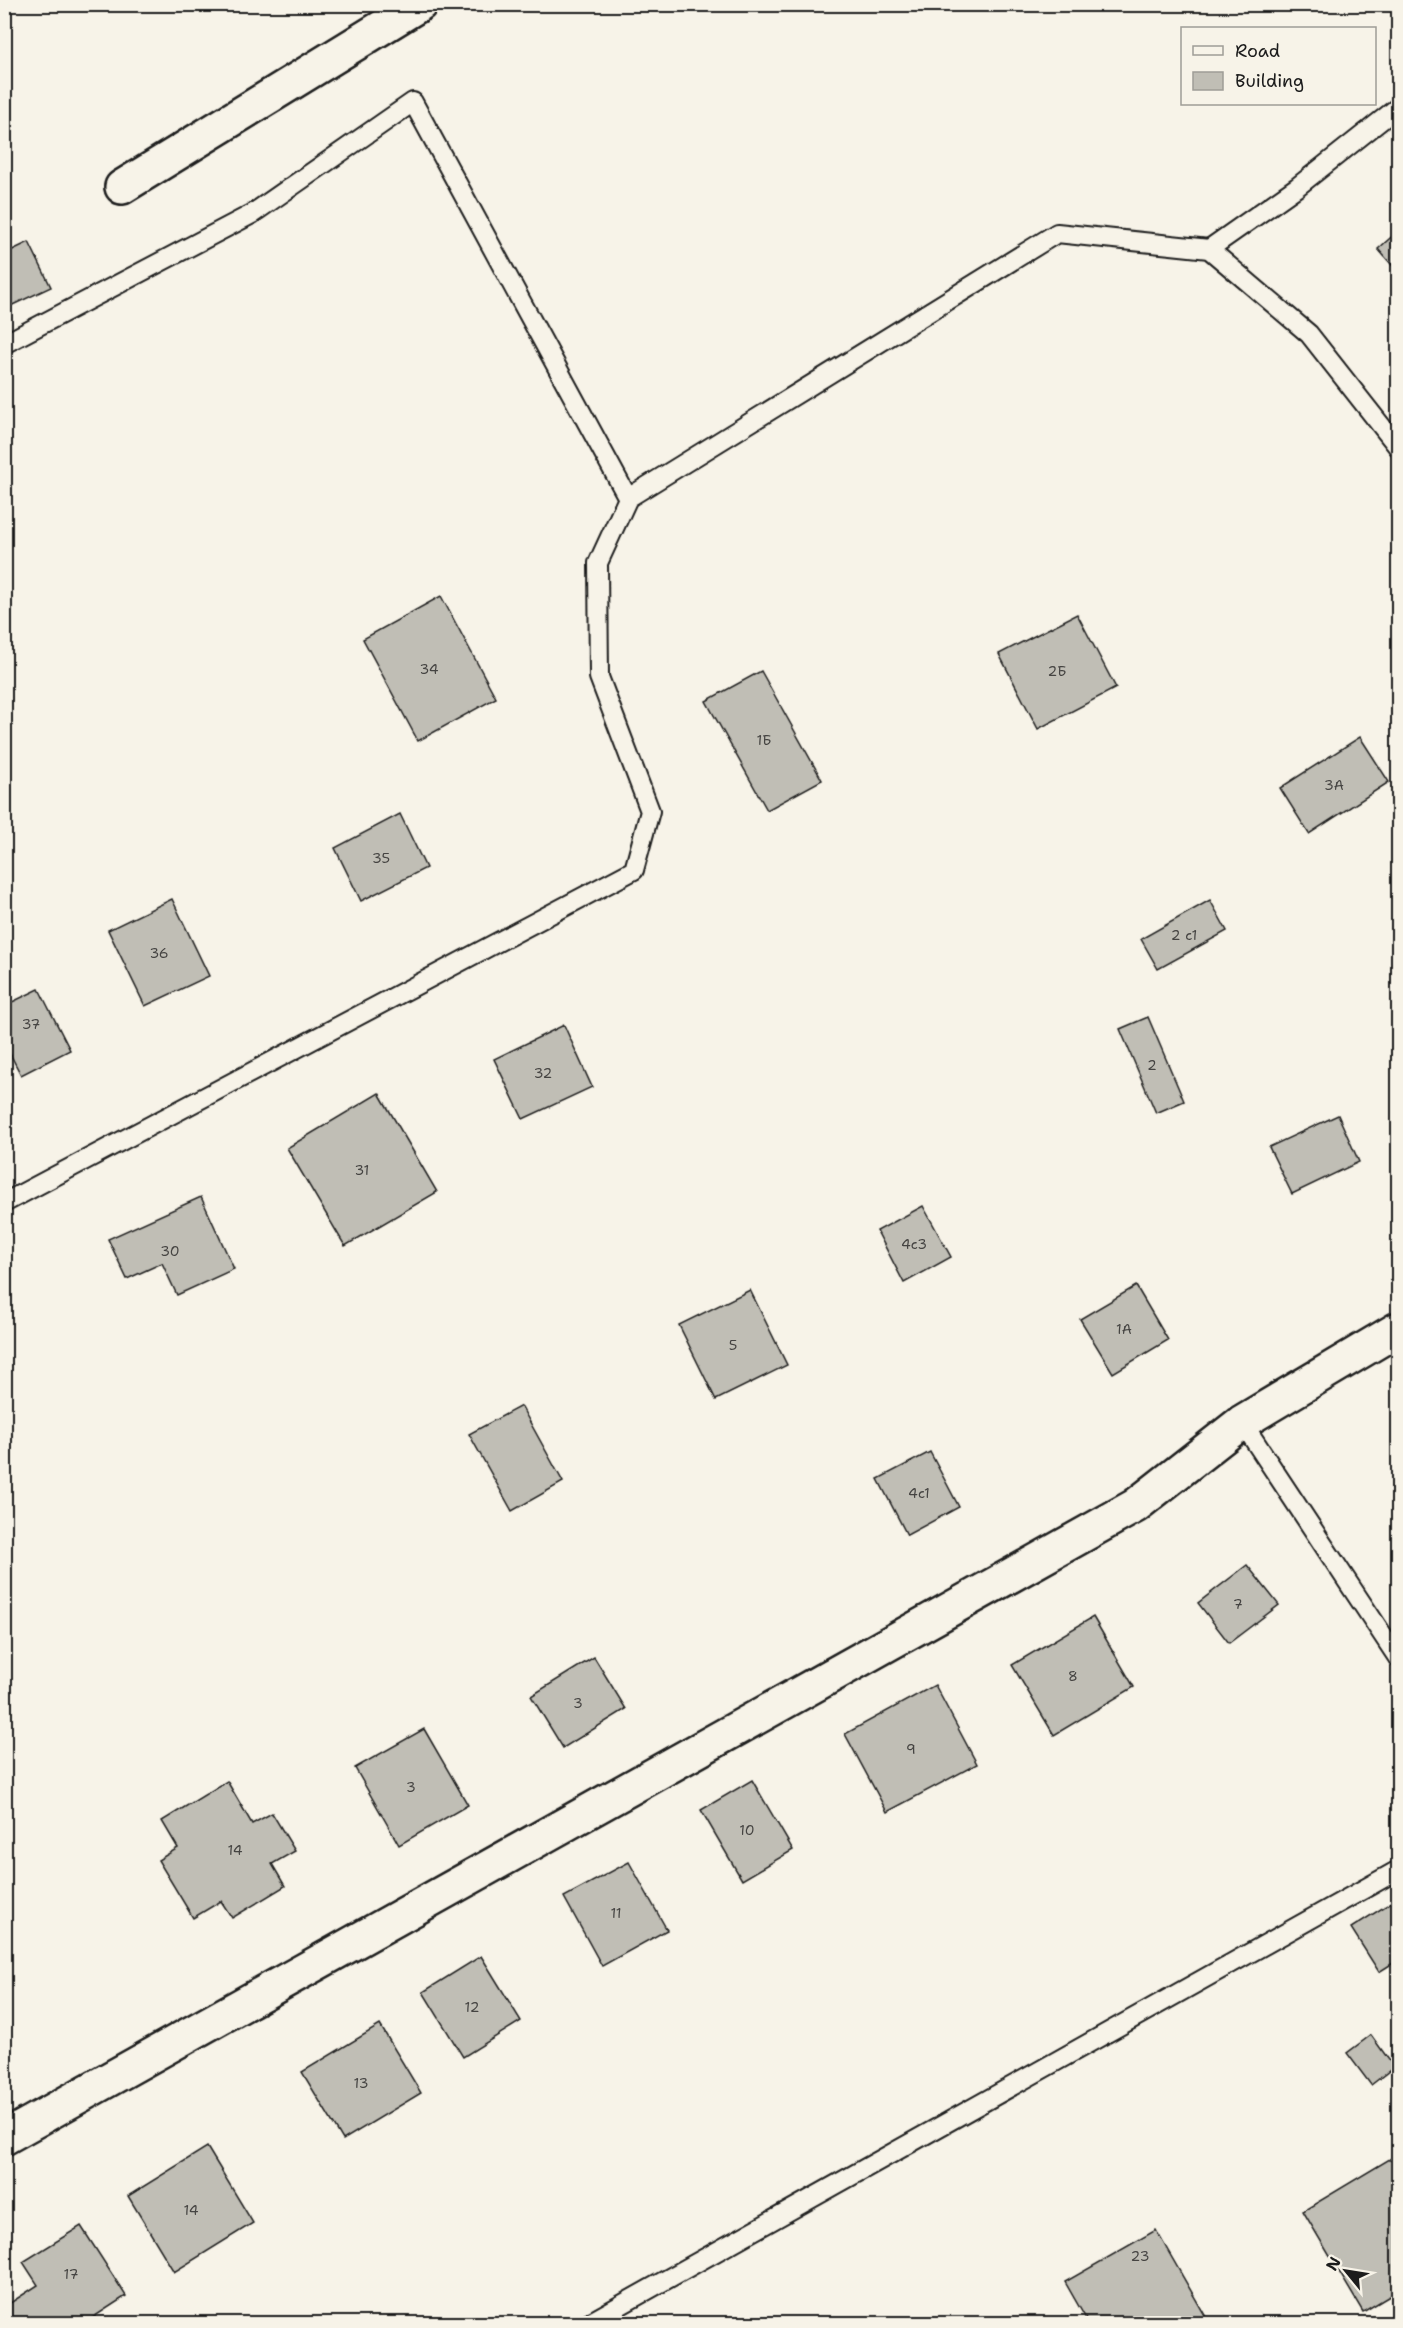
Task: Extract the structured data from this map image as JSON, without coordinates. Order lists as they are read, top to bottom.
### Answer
{
  "house_numbers": [
    "34",
    "2Б",
    "1Б",
    "3А",
    "35",
    "2 с1",
    "36",
    "37",
    "2",
    "32",
    "31",
    "4с3",
    "30",
    "1А",
    "5",
    "4с1",
    "7",
    "8",
    "3",
    "9",
    "3",
    "10",
    "14",
    "11",
    "12",
    "13",
    "14",
    "23",
    "17"
  ],
  "legend": ["Road", "Building"],
  "north": "top left"
}
